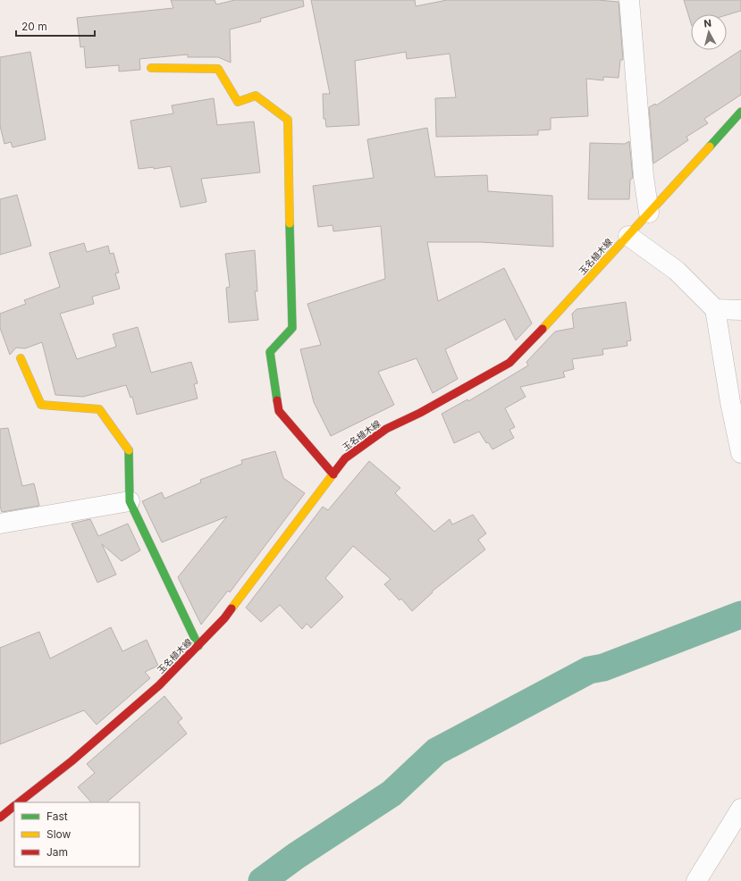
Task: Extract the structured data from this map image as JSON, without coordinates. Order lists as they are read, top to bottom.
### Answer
{
  "streets": {
    "main road": ["玉名植木線"]
  },
  "legend": ["Fast", "Slow", "Jam"],
  "scale_bar": "20 m",
  "north": "top"
}
